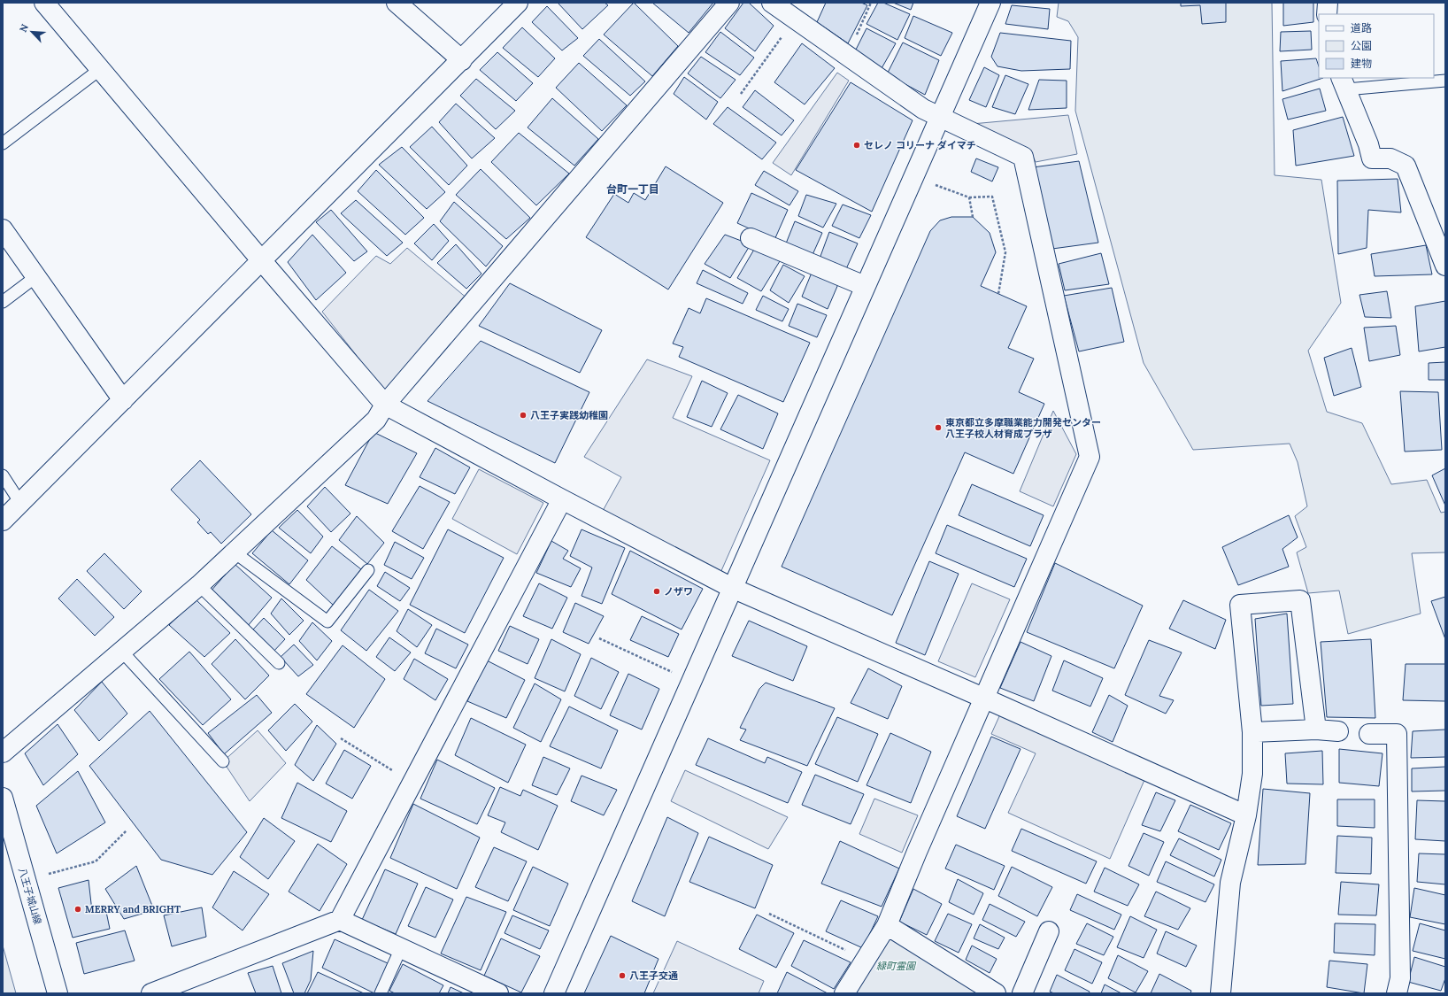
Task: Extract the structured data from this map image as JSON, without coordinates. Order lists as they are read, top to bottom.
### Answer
{
  "streets": {
    "street": ["八王子城山線"]
  },
  "districts": ["台町一丁目"],
  "parks": ["緑町霊園"],
  "places": [
    "セレノ コリーナ ダイマチ",
    "八王子実践幼稚園",
    "東京都立多摩職業能力開発センター 八王子校人材育成プラザ",
    "ノザワ",
    "MERRY and BRIGHT",
    "八王子交通"
  ],
  "legend": ["道路", "公園", "建物"],
  "north": "top left"
}
